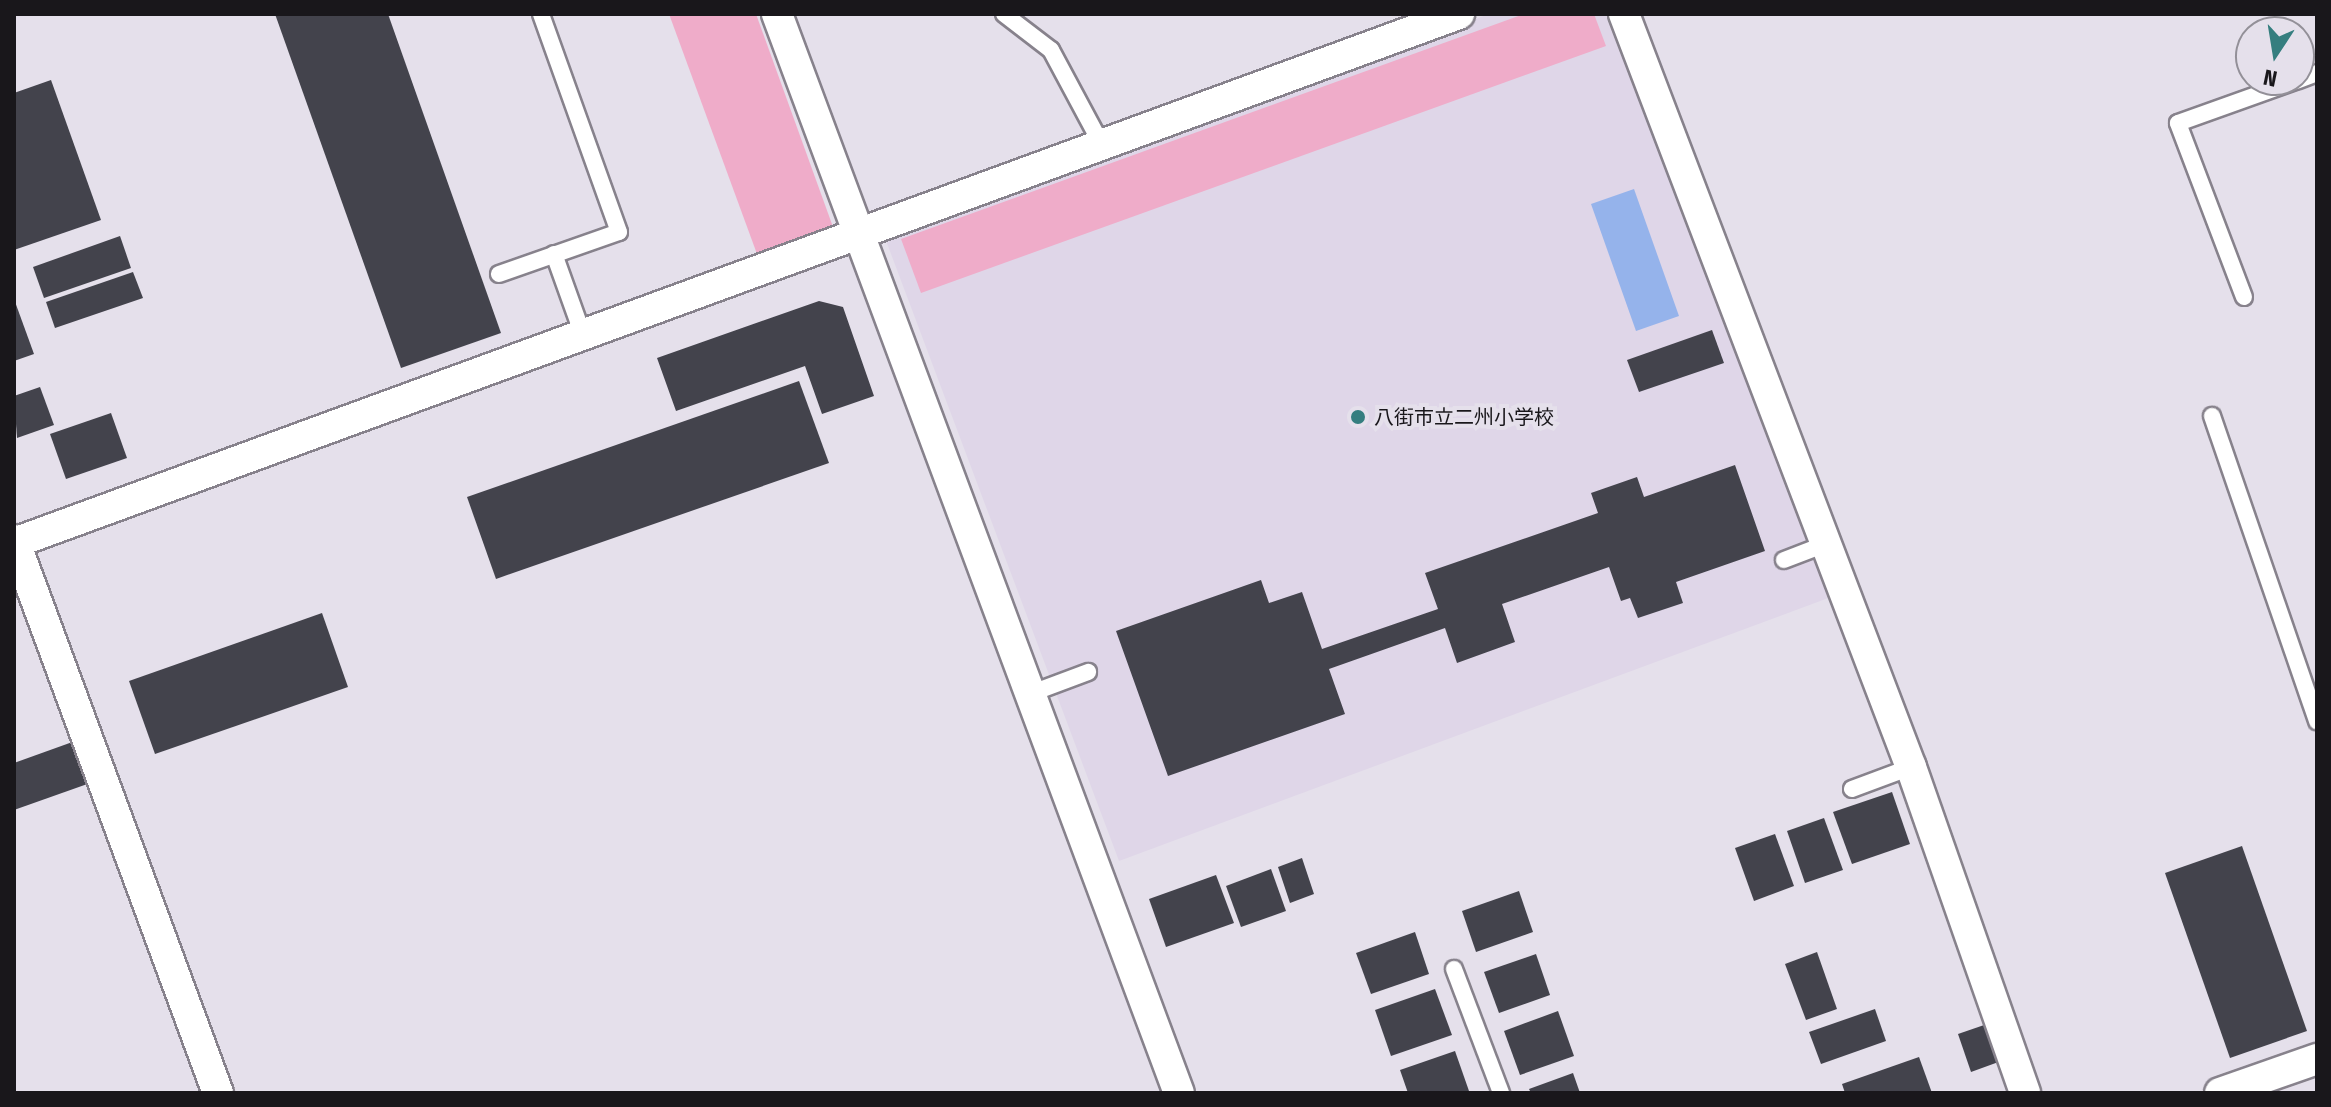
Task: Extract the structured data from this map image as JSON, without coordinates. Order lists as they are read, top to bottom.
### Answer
{
  "places": ["八街市立二州小学校"],
  "north": "bottom"
}
